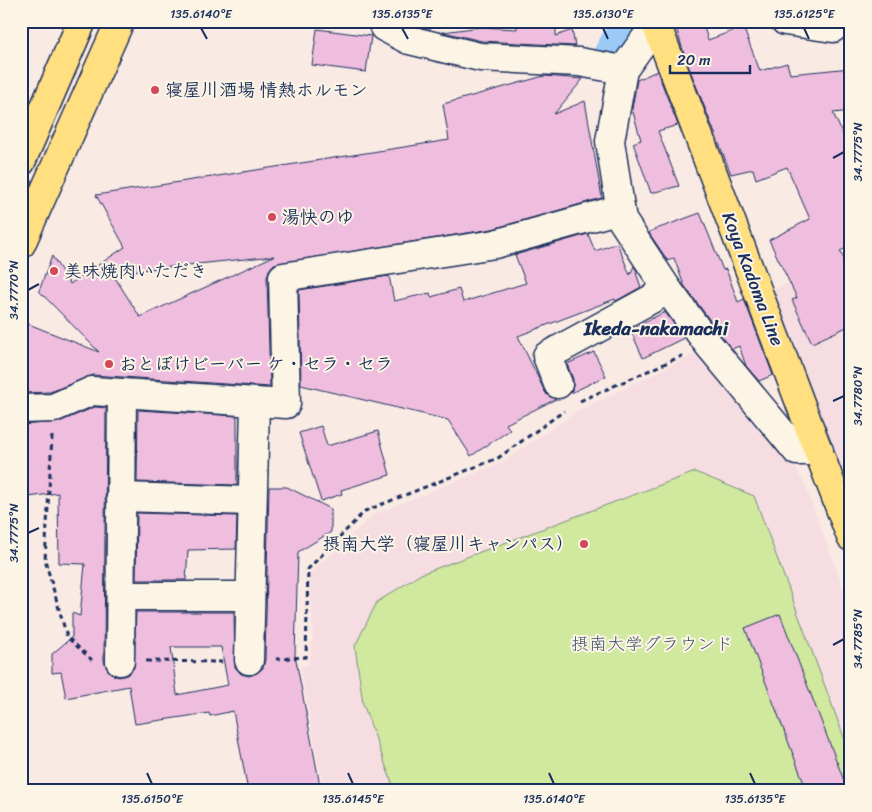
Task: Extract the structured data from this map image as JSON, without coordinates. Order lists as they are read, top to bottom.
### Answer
{
  "streets": {
    "main road": ["Koya Kadoma Line"]
  },
  "districts": ["Ikeda-nakamachi"],
  "parks": ["摂南大学グラウンド"],
  "places": [
    "寝屋川酒場 情熱ホルモン",
    "湯快のゆ",
    "美味焼肉いただき",
    "おとぼけビーバー ケ・セラ・セラ",
    "摂南大学（寝屋川キャンパス）"
  ],
  "scale_bar": "20 m",
  "coordinates": [
    "135.6140°E",
    "135.6135°E",
    "135.6130°E",
    "135.6125°E",
    "34.7775°N",
    "34.7770°N",
    "34.7780°N",
    "34.7785°N",
    "135.6150°E",
    "135.6145°E"
  ]
}
